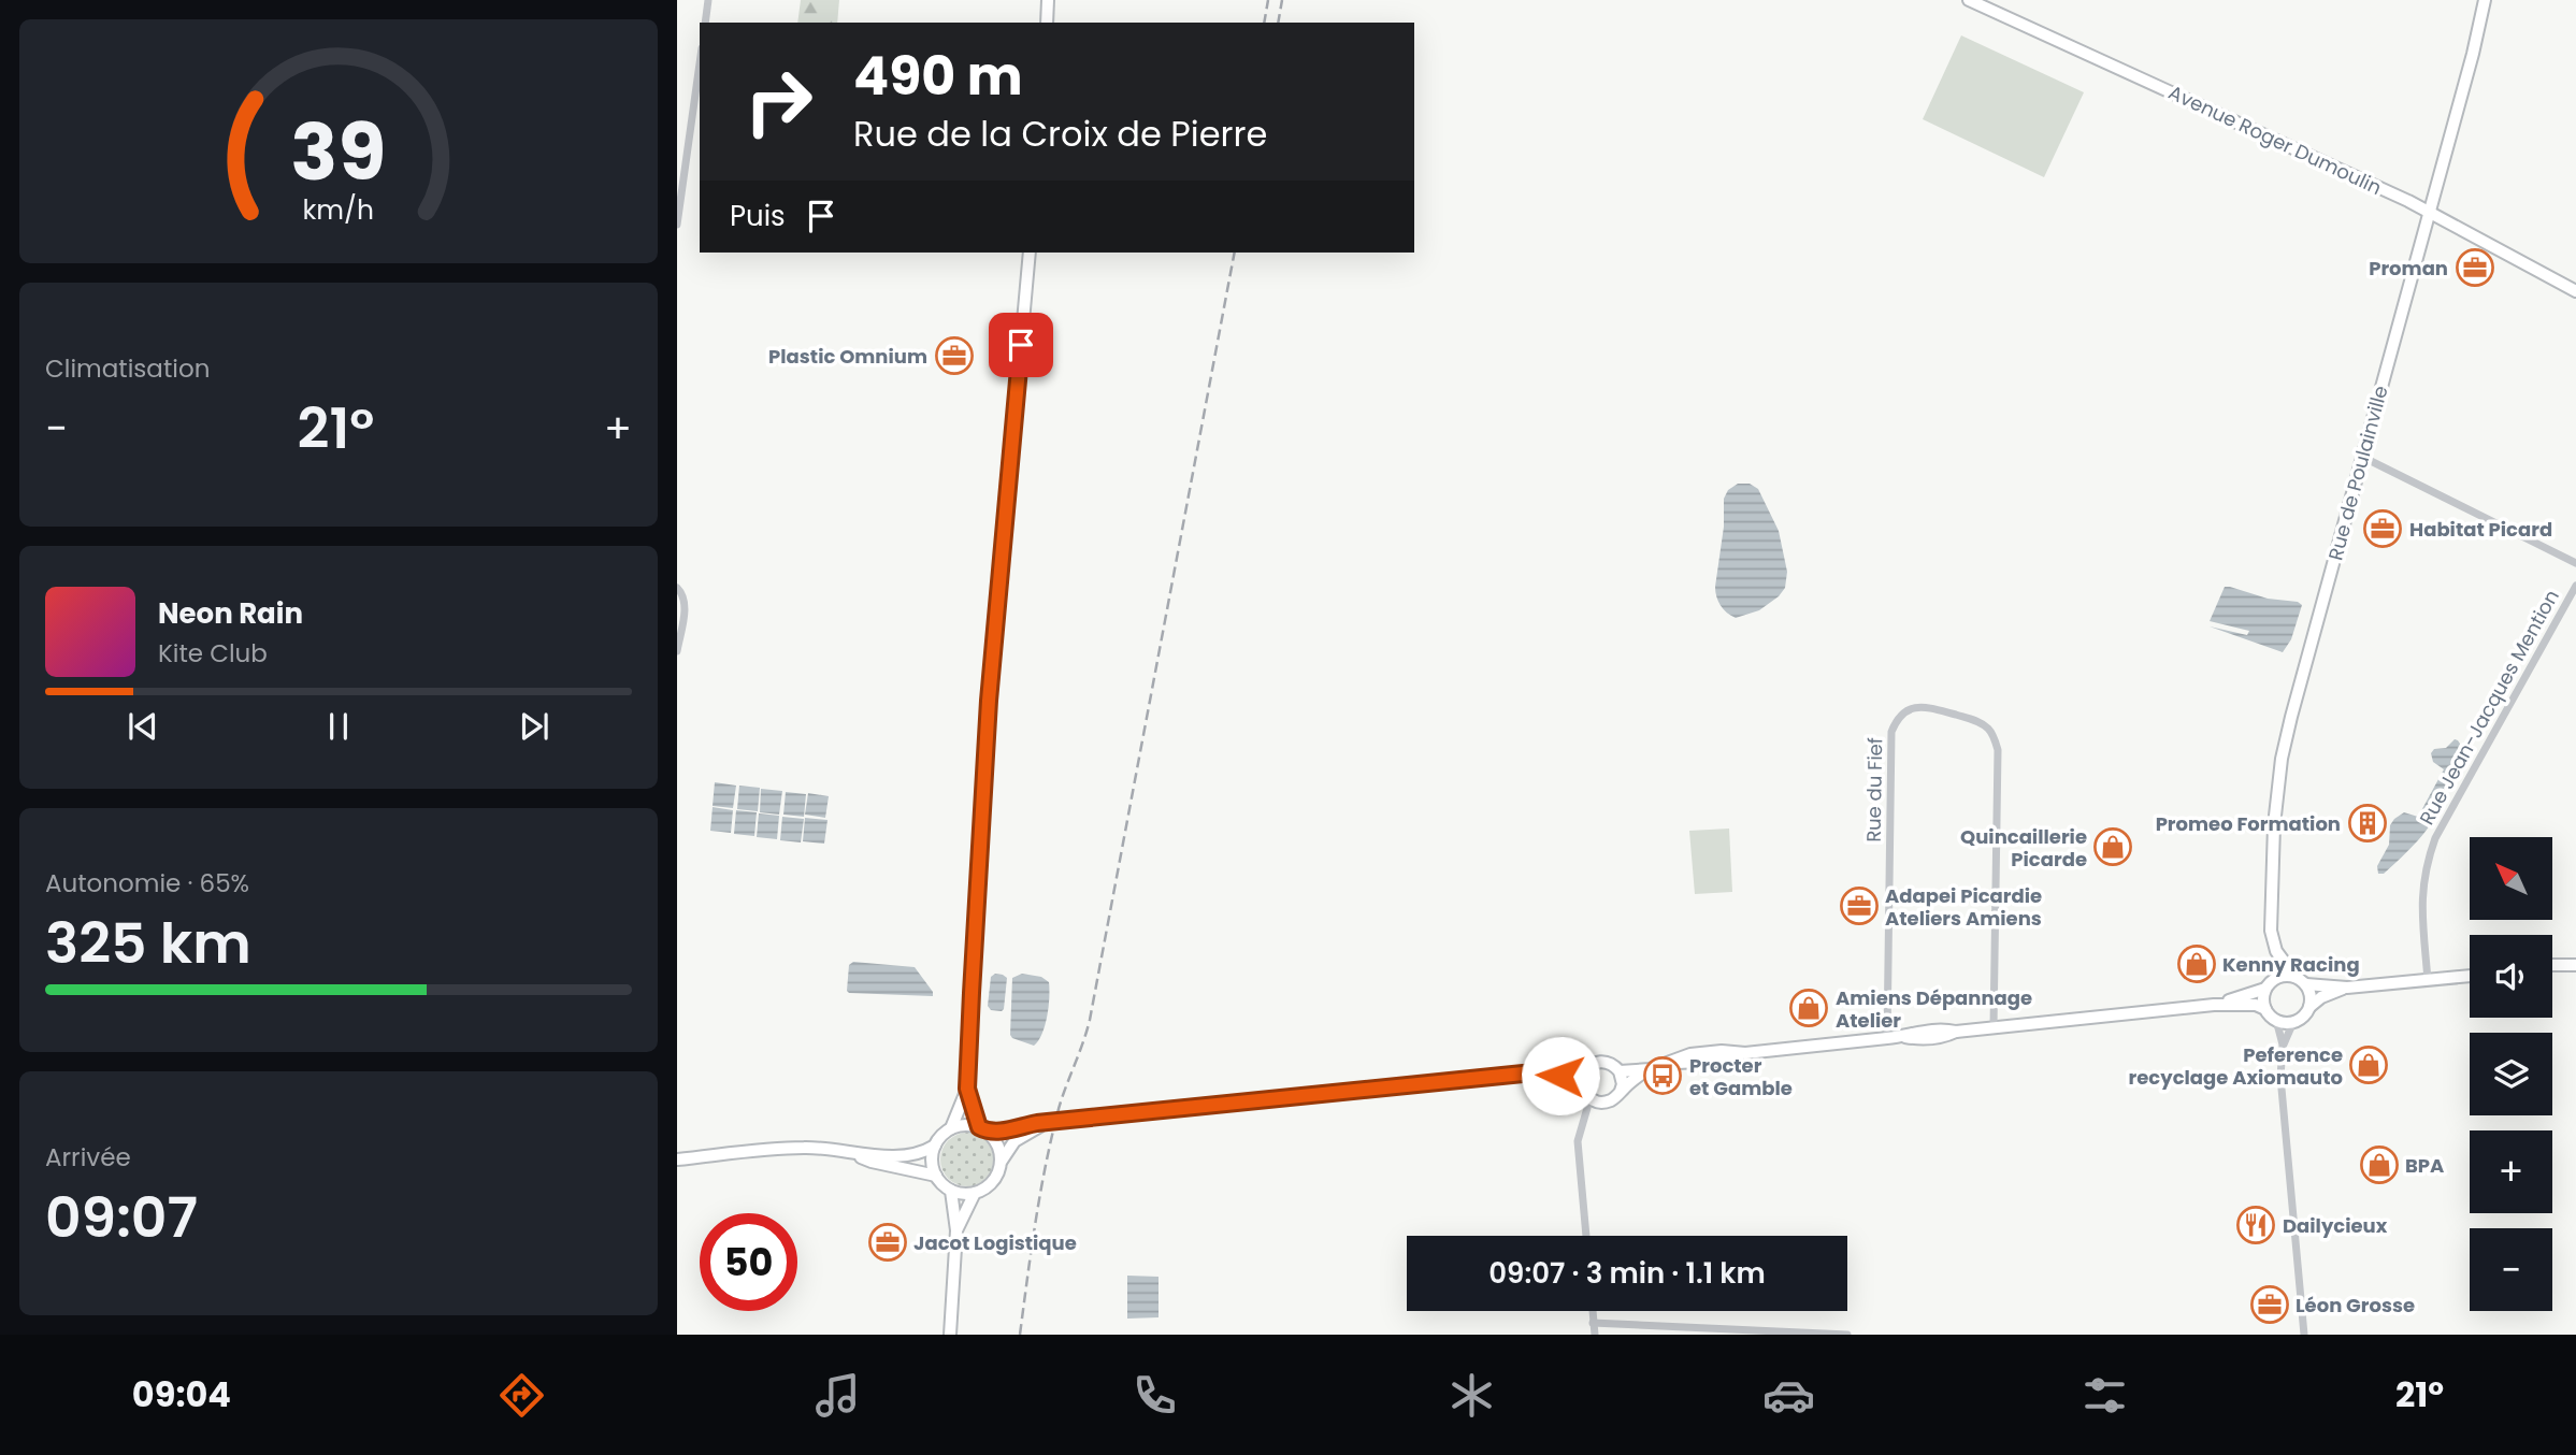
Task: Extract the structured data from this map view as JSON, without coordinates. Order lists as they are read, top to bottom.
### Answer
{
  "streets": {
    "main road": ["Avenue Roger Dumoulin", "Rue de Poulainville"],
    "street": ["Rue Jean-Jacques Mention", "Rue du Fief"]
  },
  "crossings": [
    ["Avenue Roger Dumoulin", "Rue de Poulainville"]
  ],
  "places": {
    "office": [
      "Proman",
      "Plastic Omnium",
      "Habitat Picard",
      "Adapei Picardie Ateliers Amiens",
      "Jacot Logistique",
      "Léon Grosse"
    ],
    "building": ["Promeo Formation"],
    "shop": [
      "Quincaillerie Picarde",
      "Kenny Racing",
      "Amiens Dépannage Atelier",
      "Peference recyclage Axiomauto",
      "BPA"
    ],
    "bus stop": ["Procter et Gamble"],
    "restaurant": ["Dailycieux"]
  },
  "north": "top left",
  "page": {
    "turn": ["490 m", "Rue de la Croix de Pierre"],
    "then": "Puis",
    "tile": [
      "Climatisation",
      ["Autonomie · 65%", "325 km"],
      ["Arrivée", "09:07"]
    ],
    "heat": ["−", "21°", "+"],
    "song": ["Neon Rain", "Kite Club"],
    "map_buttons": ["+", "−"],
    "limit": "50",
    "trip": "09:07 · 3 min · 1.1 km",
    "tabs": ["09:04", "21°"],
    "gauge": ["39", "km/h"]
  }
}
